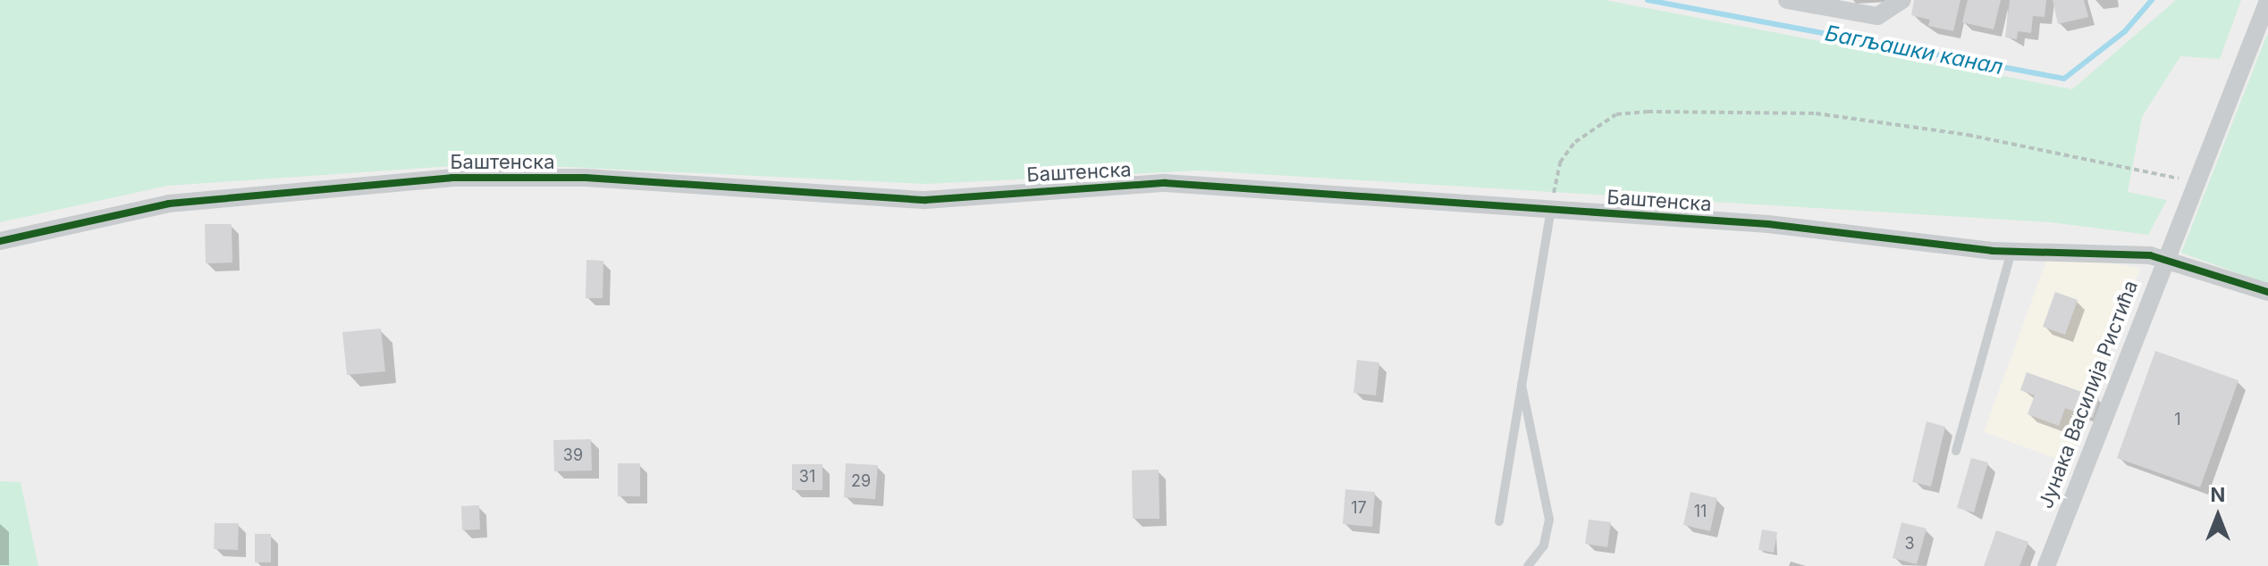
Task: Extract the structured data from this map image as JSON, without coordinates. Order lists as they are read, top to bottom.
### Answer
{
  "streets": {
    "street": ["Баштенска", "Јунака Василија Ристића"]
  },
  "crossings": [
    ["Баштенска", "Јунака Василија Ристића"]
  ],
  "water": ["Багљашки канал"],
  "house_numbers": [
    "1",
    "39",
    "31",
    "29",
    "17",
    "11",
    "3"
  ],
  "north": "top"
}
